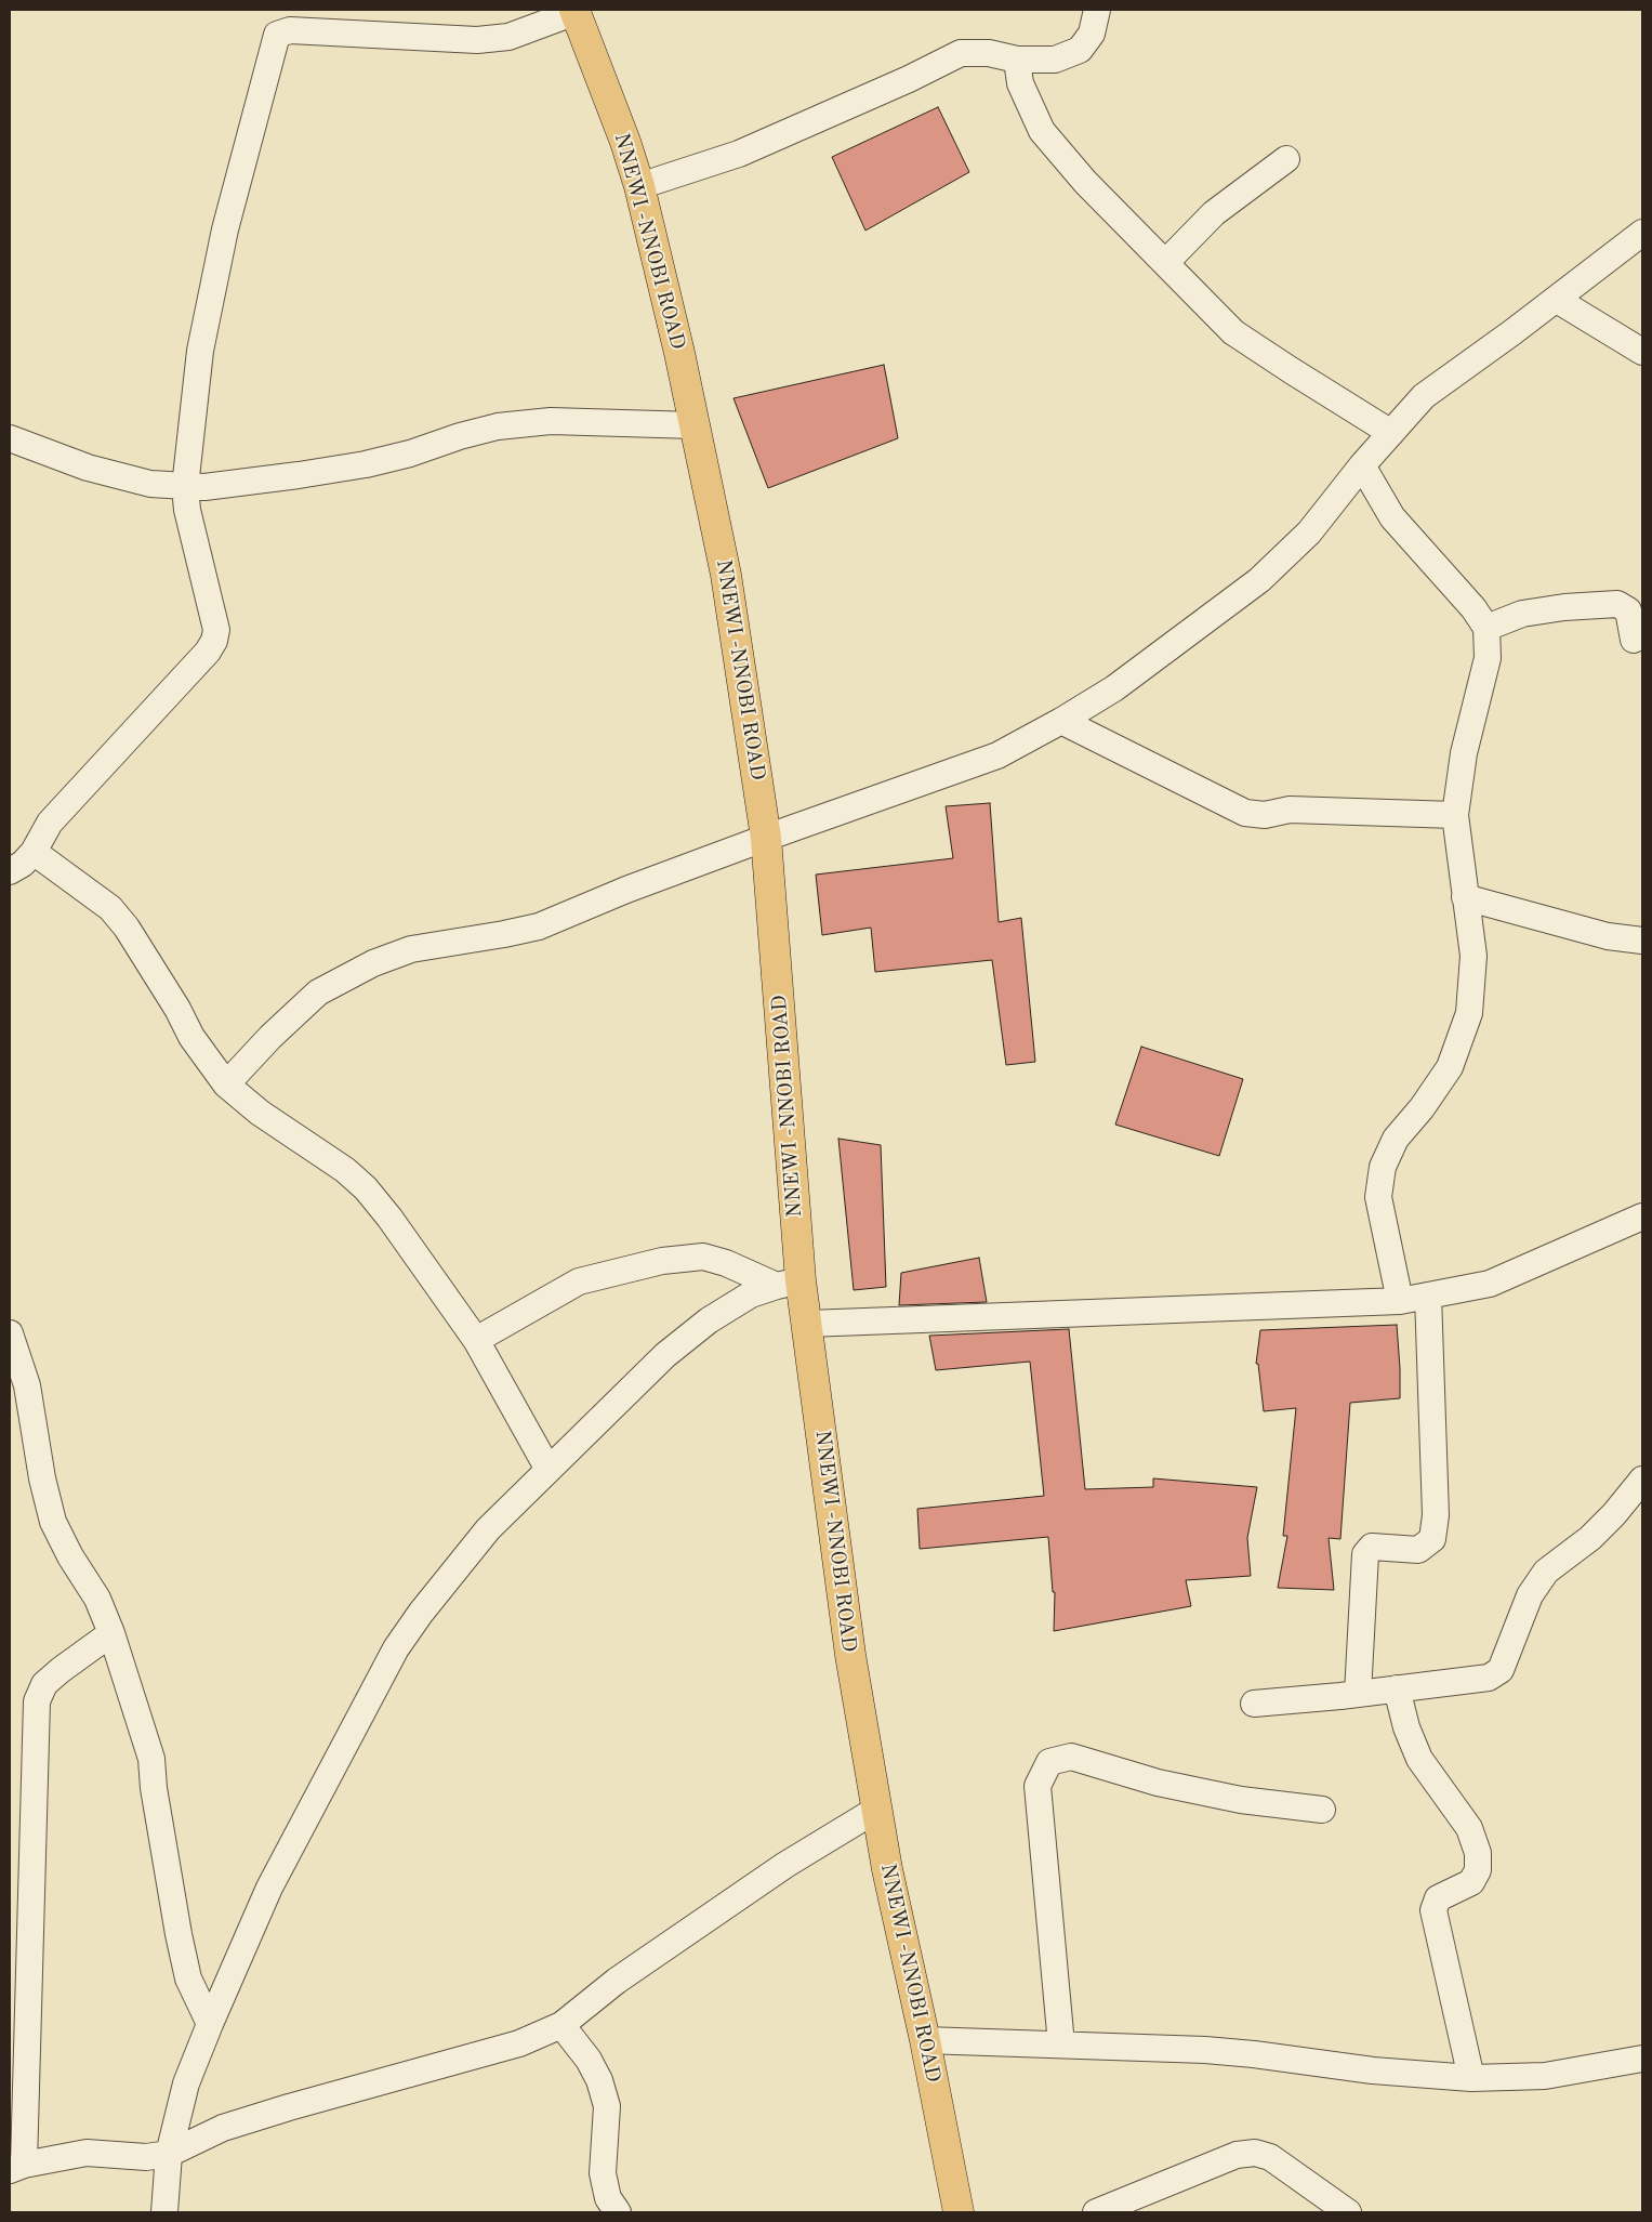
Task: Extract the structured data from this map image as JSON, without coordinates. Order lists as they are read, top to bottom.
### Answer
{
  "streets": {
    "main road": ["NNEWI -NNOBI ROAD"]
  }
}
